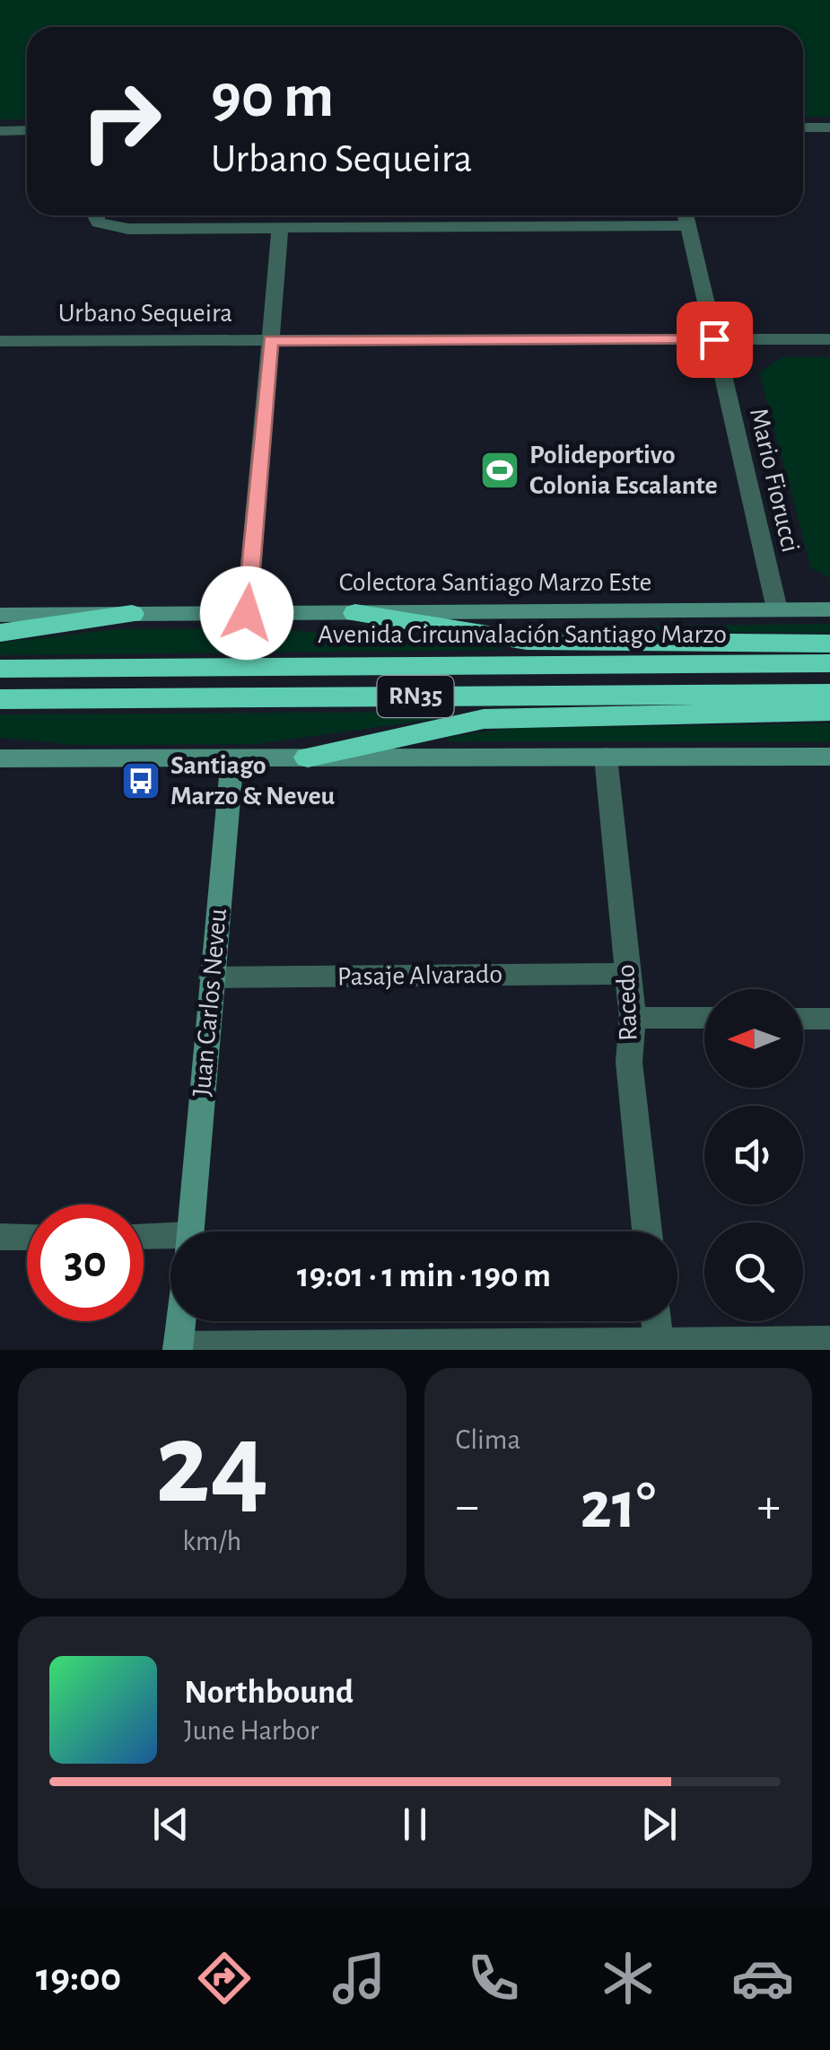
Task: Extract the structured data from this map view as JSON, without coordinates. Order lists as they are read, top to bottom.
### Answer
{
  "streets": {
    "highway": ["Avenida Circunvalación Santiago Marzo", "RN35"],
    "main road": ["Colectora Santiago Marzo Este", "Juan Carlos Neveu"],
    "street": [
      "Urbano Sequeira",
      "Mario Fiorucci",
      "Pasaje Alvarado",
      "Racedo"
    ]
  },
  "crossings": [
    ["Urbano Sequeira", "Mario Fiorucci"],
    ["Mario Fiorucci", "Colectora Santiago Marzo Este"],
    ["Pasaje Alvarado", "Juan Carlos Neveu"],
    ["Pasaje Alvarado", "Racedo"]
  ],
  "places": {
    "sports": ["Polideportivo Colonia Escalante"],
    "bus stop": ["Santiago Marzo & Neveu"]
  },
  "north": "left",
  "page": {
    "turn": ["90 m", "Urbano Sequeira"],
    "limit": "30",
    "trip": "19:01 · 1 min · 190 m",
    "tile": [
      ["24", "km/h"],
      "Clima"
    ],
    "heat": ["−", "21°", "+"],
    "song": ["Northbound", "June Harbor"],
    "tabs": "19:00"
  }
}
